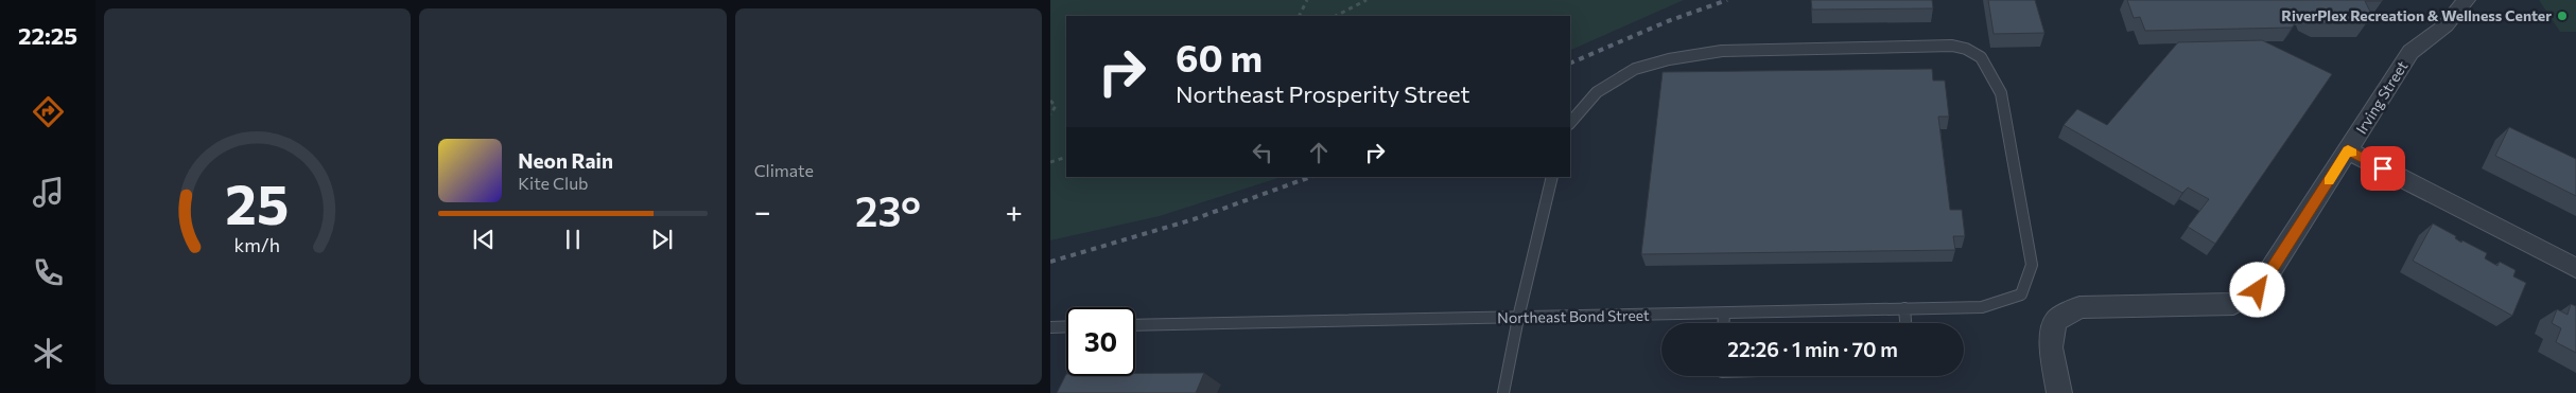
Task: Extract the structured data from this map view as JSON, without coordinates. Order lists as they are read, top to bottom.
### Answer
{
  "streets": {
    "street": ["Irving Street"],
    "lane": ["Northeast Bond Street"]
  },
  "places": ["RiverPlex Recreation & Wellness Center"],
  "page": {
    "tabs": "22:25",
    "tile": "Climate",
    "turn": ["60 m", "Northeast Prosperity Street"],
    "song": ["Neon Rain", "Kite Club"],
    "heat": ["−", "23°", "+"],
    "limit": "30",
    "trip": "22:26 · 1 min · 70 m",
    "gauge": ["25", "km/h"]
  }
}
